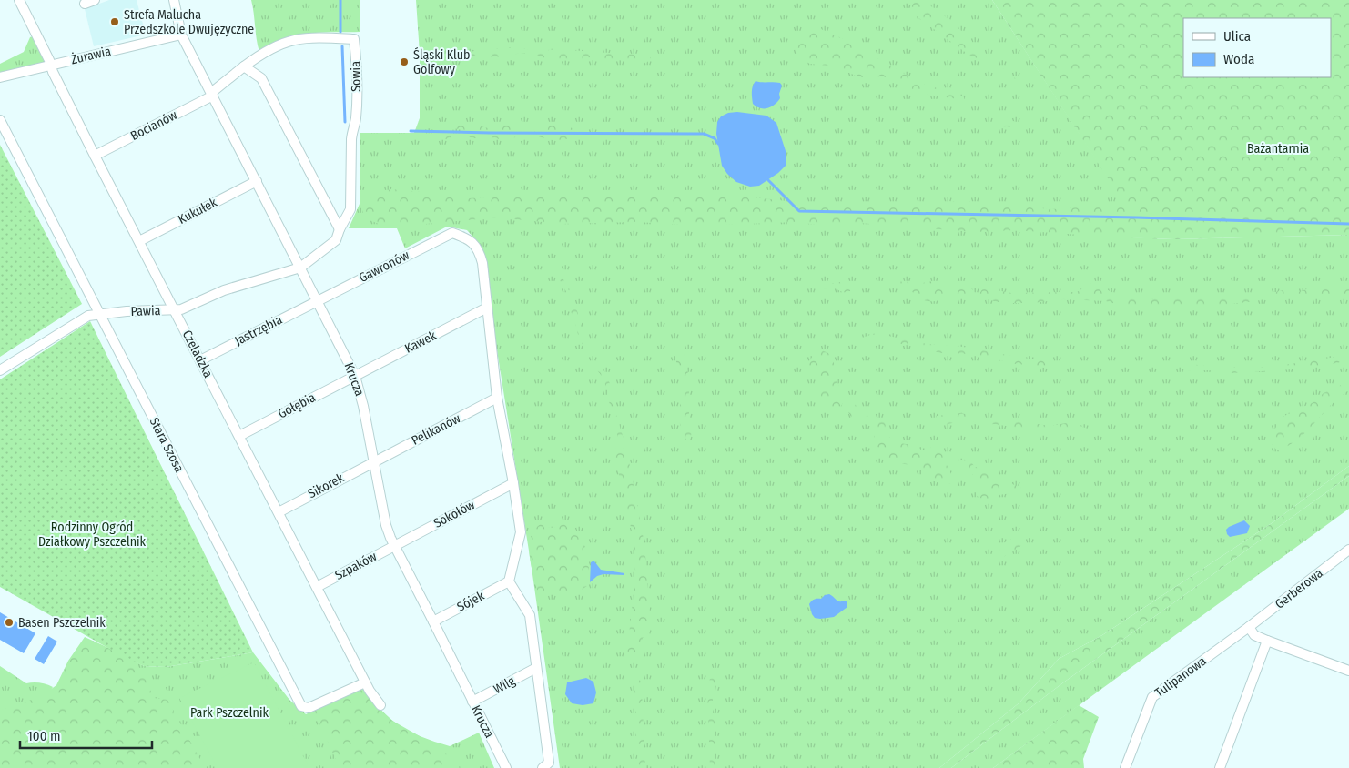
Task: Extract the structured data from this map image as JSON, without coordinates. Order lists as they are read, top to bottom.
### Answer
{
  "streets": {
    "street": [
      "Żurawia",
      "Sowia",
      "Bocianów",
      "Kukułek",
      "Gawronów",
      "Pawia",
      "Jastrzębia",
      "Kawek",
      "Czeladzka",
      "Krucza",
      "Gołębia",
      "Pelikanów",
      "Stara Szosa",
      "Sikorek",
      "Sokołów",
      "Szpaków",
      "Gerberowa",
      "Sójek",
      "Tulipanowa",
      "Wilg"
    ]
  },
  "crossings": [
    ["Żurawia", "Czeladzka"],
    ["Żurawia", "Krucza"],
    ["Sowia", "Bocianów"],
    ["Sowia", "Pawia"],
    ["Sowia", "Krucza"],
    ["Bocianów", "Czeladzka"],
    ["Bocianów", "Krucza"],
    ["Kukułek", "Czeladzka"],
    ["Kukułek", "Krucza"],
    ["Gawronów", "Jastrzębia"],
    ["Gawronów", "Kawek"],
    ["Gawronów", "Krucza"],
    ["Pawia", "Czeladzka"],
    ["Pawia", "Krucza"],
    ["Pawia", "Stara Szosa"],
    ["Jastrzębia", "Czeladzka"],
    ["Jastrzębia", "Krucza"],
    ["Kawek", "Krucza"],
    ["Kawek", "Gołębia"],
    ["Czeladzka", "Gołębia"],
    ["Czeladzka", "Stara Szosa"],
    ["Czeladzka", "Sikorek"],
    ["Czeladzka", "Szpaków"],
    ["Krucza", "Gołębia"],
    ["Krucza", "Pelikanów"],
    ["Krucza", "Sikorek"],
    ["Krucza", "Sokołów"],
    ["Krucza", "Szpaków"],
    ["Krucza", "Sójek"],
    ["Krucza", "Wilg"],
    ["Pelikanów", "Sikorek"],
    ["Sokołów", "Szpaków"],
    ["Gerberowa", "Tulipanowa"]
  ],
  "parks": ["Bażantarnia", "Rodzinny Ogród Działkowy Pszczelnik", "Park Pszczelnik"],
  "places": ["Strefa Malucha Przedszkole Dwujęzyczne", "Śląski Klub Golfowy", "Basen Pszczelnik"],
  "legend": ["Ulica", "Woda"],
  "scale_bar": "100 m"
}
